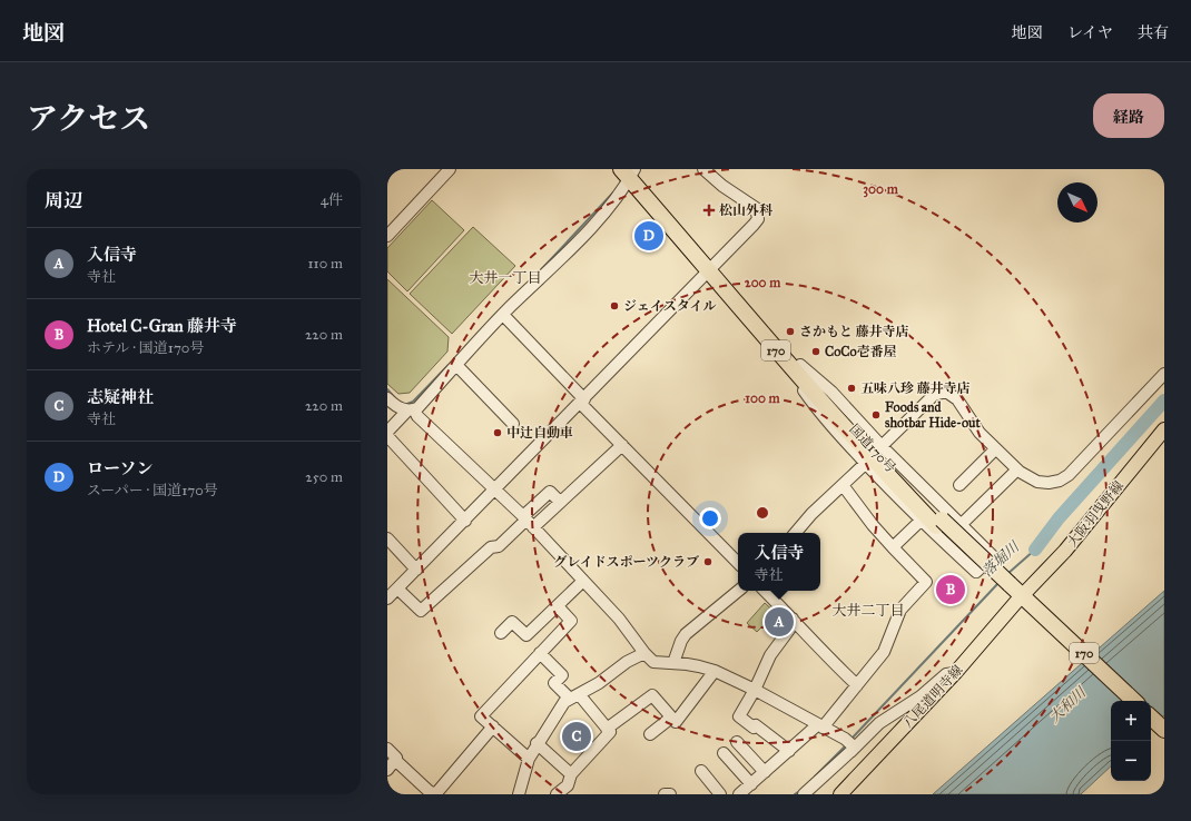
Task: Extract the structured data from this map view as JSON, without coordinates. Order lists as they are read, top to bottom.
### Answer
{
  "streets": {
    "highway": ["170", "国道170号"],
    "main road": ["大阪羽曳野線", "八尾道明寺線"]
  },
  "crossings": [
    ["国道170号", "大阪羽曳野線"],
    ["国道170号", "八尾道明寺線"],
    ["大阪羽曳野線", "八尾道明寺線"]
  ],
  "districts": ["大井一丁目", "大井二丁目"],
  "water": ["落堀川", "大和川"],
  "places": {
    "health": ["松山外科"],
    "other": [
      "ジェイスタイル",
      "さかもと 藤井寺店",
      "CoCo壱番屋",
      "五味八珍 藤井寺店",
      "Foods and shotbar Hide-out",
      "中辻自動車",
      "グレイドスポーツクラブ"
    ]
  },
  "north": "bottom right",
  "page": {
    "header": "地図",
    "nav": ["地図", "レイヤ", "共有"],
    "title": "アクセス",
    "buttons": "経路",
    "heading": ["周辺", "4件"],
    "pins": [
      "D",
      "B",
      "A",
      "C"
    ],
    "list": [
      {
        "mark": "A",
        "name": "入信寺",
        "note": "寺社",
        "value": "110 m"
      },
      {
        "mark": "B",
        "name": "Hotel C-Gran 藤井寺",
        "note": "ホテル · 国道170号",
        "value": "220 m"
      },
      {
        "mark": "C",
        "name": "志疑神社",
        "note": "寺社",
        "value": "220 m"
      },
      {
        "mark": "D",
        "name": "ローソン",
        "note": "スーパー · 国道170号",
        "value": "250 m"
      }
    ],
    "popup": ["入信寺", "寺社"],
    "map_buttons": ["+", "−"]
  },
  "rings": ["300 m", "200 m", "100 m"]
}
